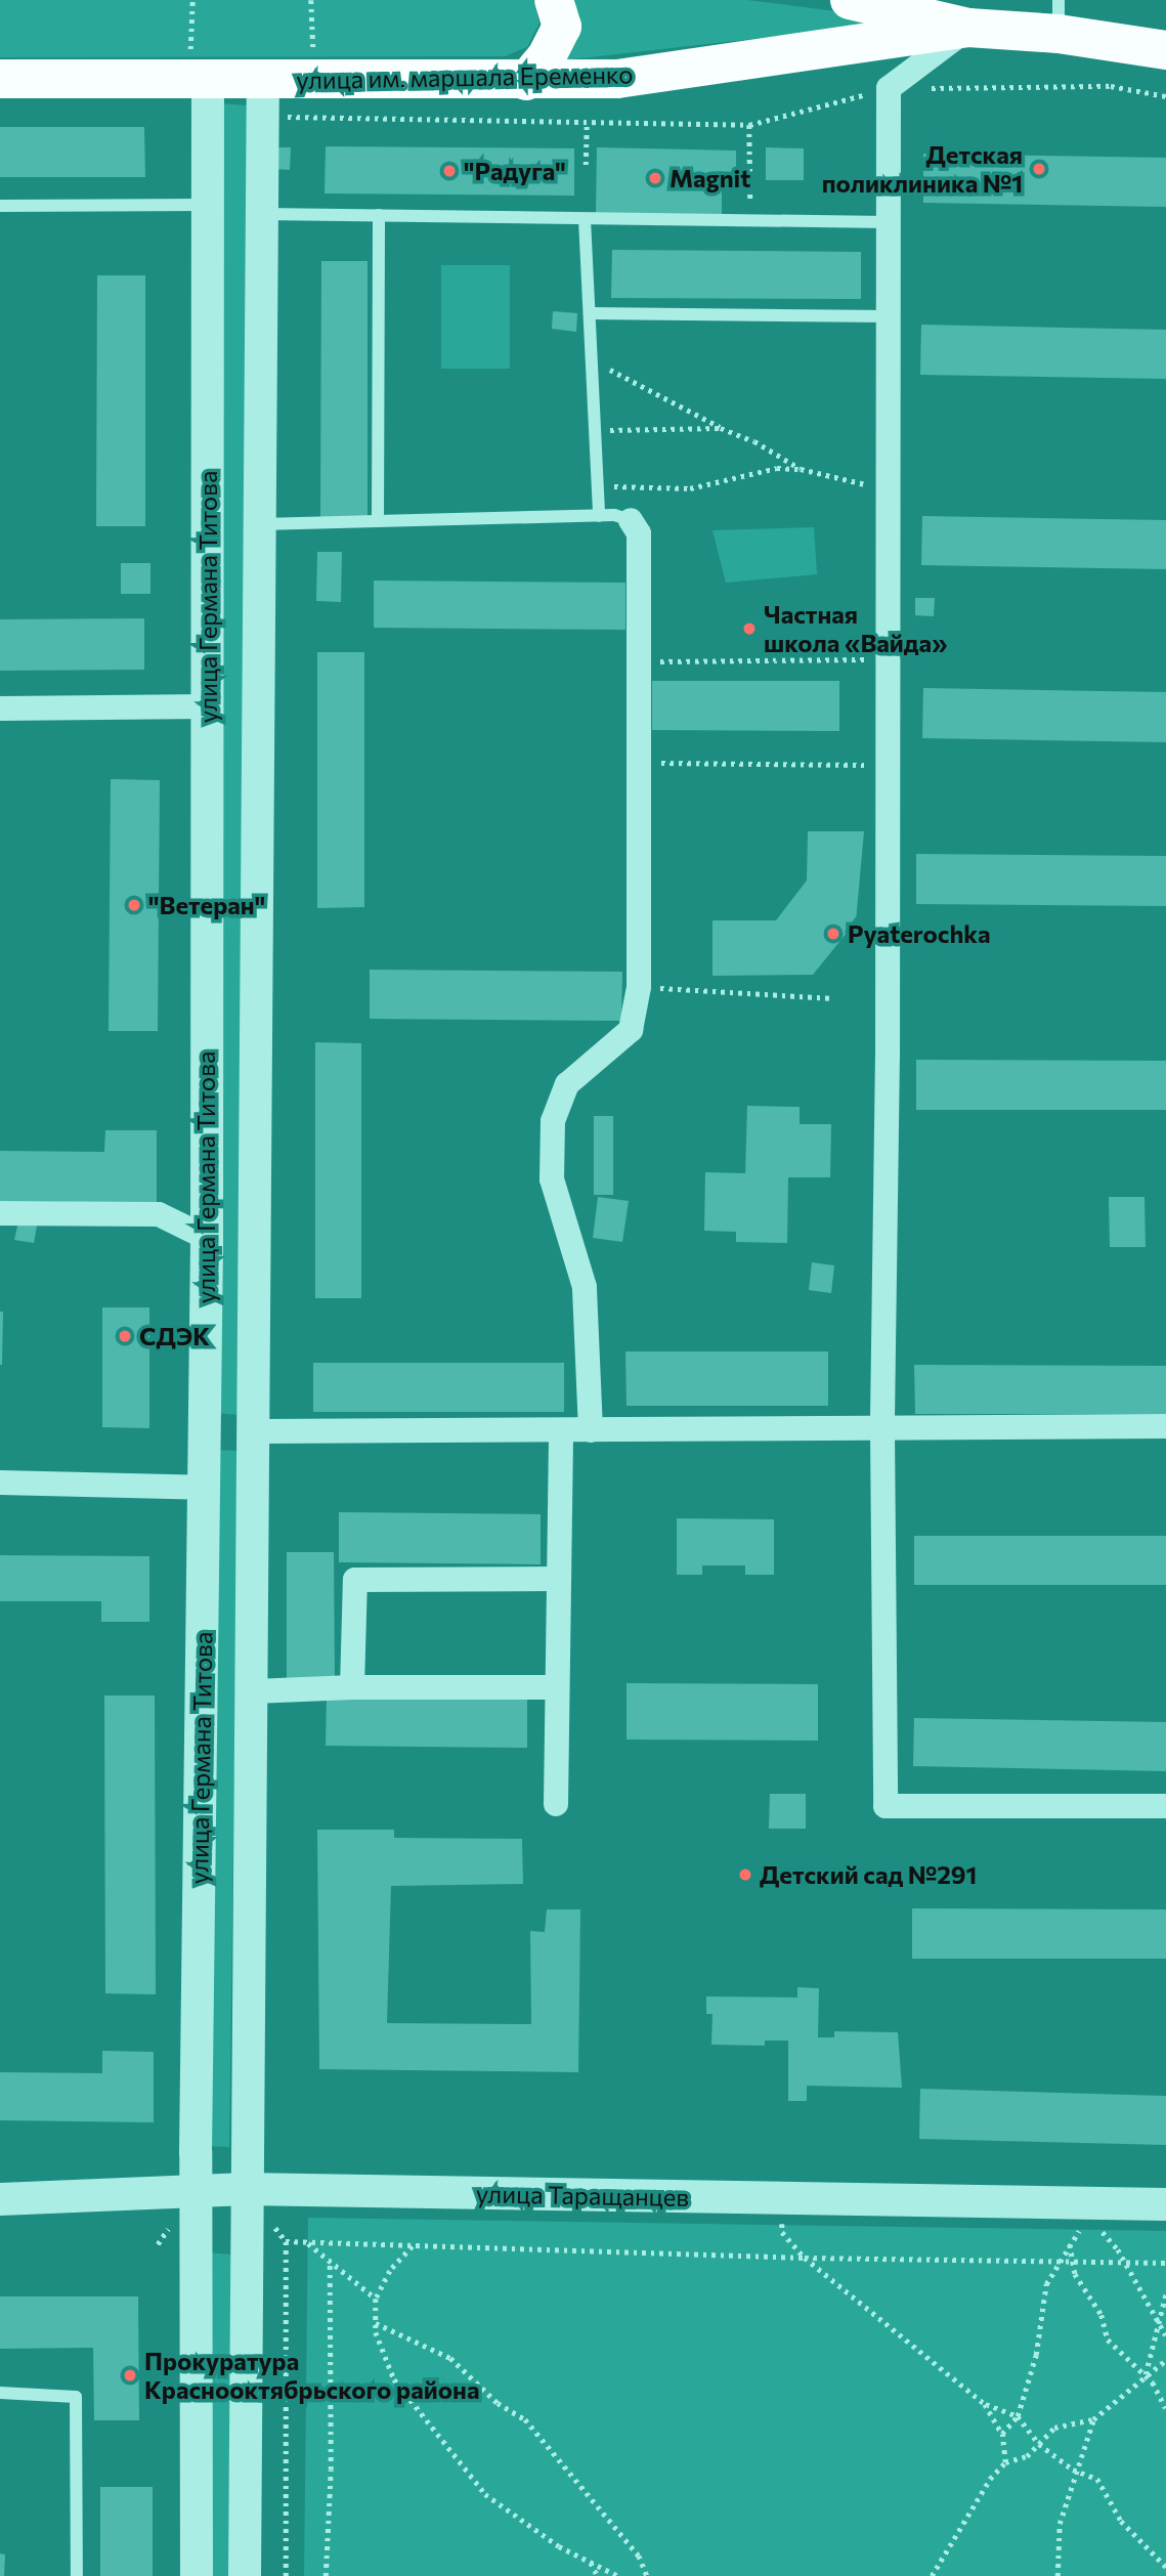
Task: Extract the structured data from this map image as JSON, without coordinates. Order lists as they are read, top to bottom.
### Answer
{
  "streets": {
    "highway": ["улица им. маршала Еременко"],
    "street": ["улица Германа Титова", "улица Таращанцев"]
  },
  "crossings": [
    ["улица им. маршала Еременко", "улица Германа Титова"],
    ["улица Германа Титова", "улица Таращанцев"]
  ],
  "places": [
    "Детская поликлиника №1",
    "\"Радуга\"",
    "Magnit",
    "Частная школа «Вайда»",
    "\"Ветеран\"",
    "Pyaterochka",
    "СДЭК",
    "Детский сад №291",
    "Прокуратура Краснооктябрьского района"
  ]
}
